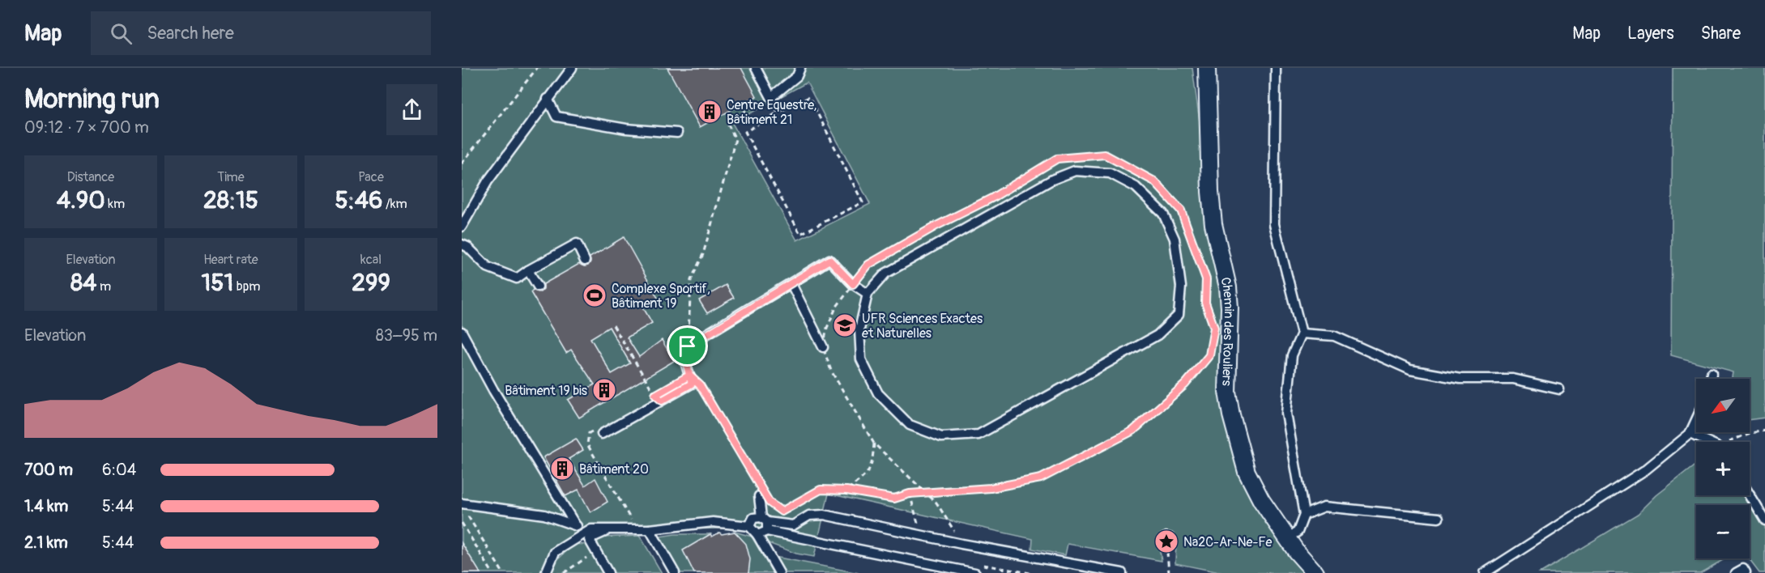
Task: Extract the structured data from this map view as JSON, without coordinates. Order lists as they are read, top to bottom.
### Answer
{
  "streets": {
    "street": ["Chemin des Rouliers"]
  },
  "places": {
    "building": ["Centre Equestre, Bâtiment 21", "Bâtiment 19 bis", "Bâtiment 20"],
    "sports": ["Complexe Sportif, Bâtiment 19"],
    "school or university": ["UFR Sciences Exactes et Naturelles"],
    "place": ["Na2C-Ar-Ne-Fe"]
  },
  "north": "bottom left",
  "page": {
    "header": "Map",
    "search": "Search here",
    "nav": ["Map", "Layers", "Share"],
    "heading": ["Morning run", "09:12 · 7 × 700 m"],
    "stats": [
      ["Distance", "4.90 km"],
      ["Time", "28:15"],
      ["Pace", "5:46 /km"],
      ["Elevation", "84 m"],
      ["Heart rate", "151 bpm"],
      ["kcal", "299"]
    ],
    "chart": ["Elevation", "83–95 m"],
    "map_buttons": ["+", "−"],
    "list": [
      {
        "name": "700 m",
        "note": "6:04"
      },
      {
        "name": "1.4 km",
        "note": "5:44"
      },
      {
        "name": "2.1 km",
        "note": "5:44"
      }
    ]
  }
}
